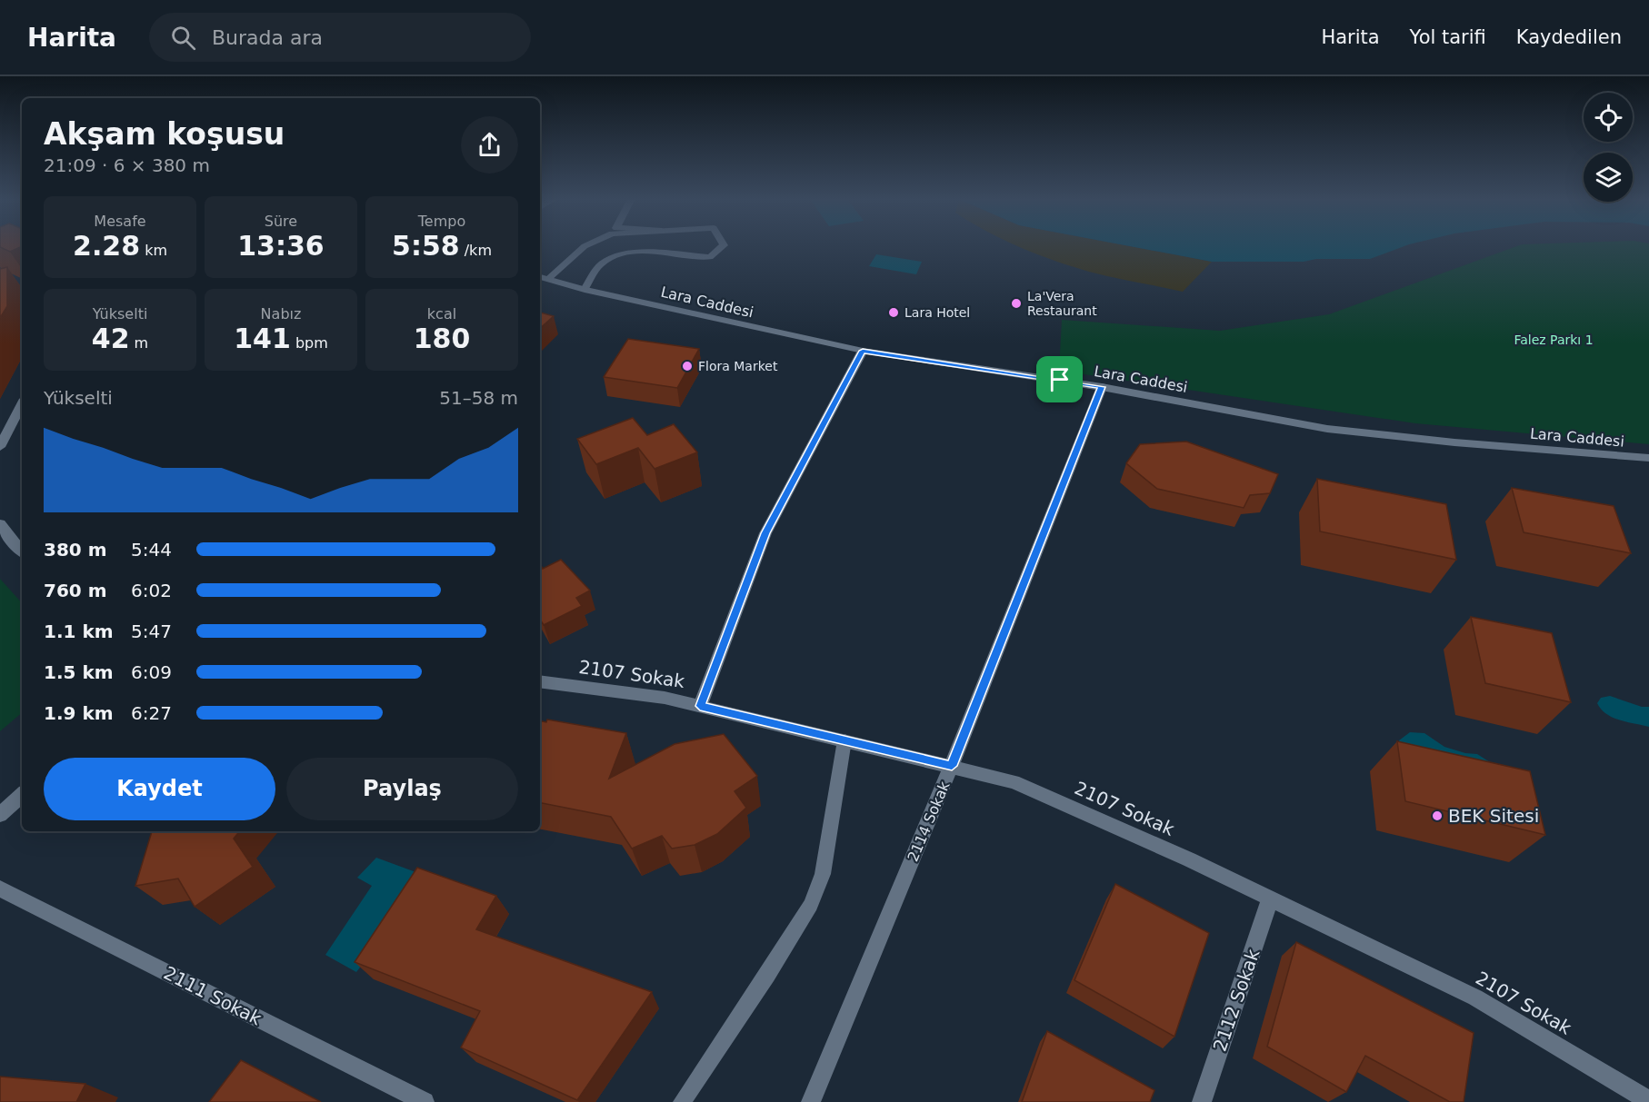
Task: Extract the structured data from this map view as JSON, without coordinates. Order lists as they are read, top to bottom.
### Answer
{
  "streets": {
    "street": [
      "Lara Caddesi",
      "2107 Sokak",
      "2114 Sokak",
      "2111 Sokak",
      "2112 Sokak"
    ]
  },
  "crossings": [
    ["Lara Caddesi", "2114 Sokak"],
    ["2107 Sokak", "2114 Sokak"],
    ["2107 Sokak", "2112 Sokak"]
  ],
  "parks": ["Falez Parkı 1"],
  "places": [
    "La'Vera Restaurant",
    "Lara Hotel",
    "Flora Market",
    "BEK Sitesi"
  ],
  "page": {
    "header": "Harita",
    "search": "Burada ara",
    "nav": ["Harita", "Yol tarifi", "Kaydedilen"],
    "heading": ["Akşam koşusu", "21:09 · 6 × 380 m"],
    "stats": [
      ["Mesafe", "2.28 km"],
      ["Süre", "13:36"],
      ["Tempo", "5:58 /km"],
      ["Yükselti", "42 m"],
      ["Nabız", "141 bpm"],
      ["kcal", "180"]
    ],
    "chart": ["Yükselti", "51–58 m"],
    "list": [
      {
        "name": "380 m",
        "note": "5:44"
      },
      {
        "name": "760 m",
        "note": "6:02"
      },
      {
        "name": "1.1 km",
        "note": "5:47"
      },
      {
        "name": "1.5 km",
        "note": "6:09"
      },
      {
        "name": "1.9 km",
        "note": "6:27"
      }
    ],
    "buttons": ["Kaydet", "Paylaş"]
  }
}
